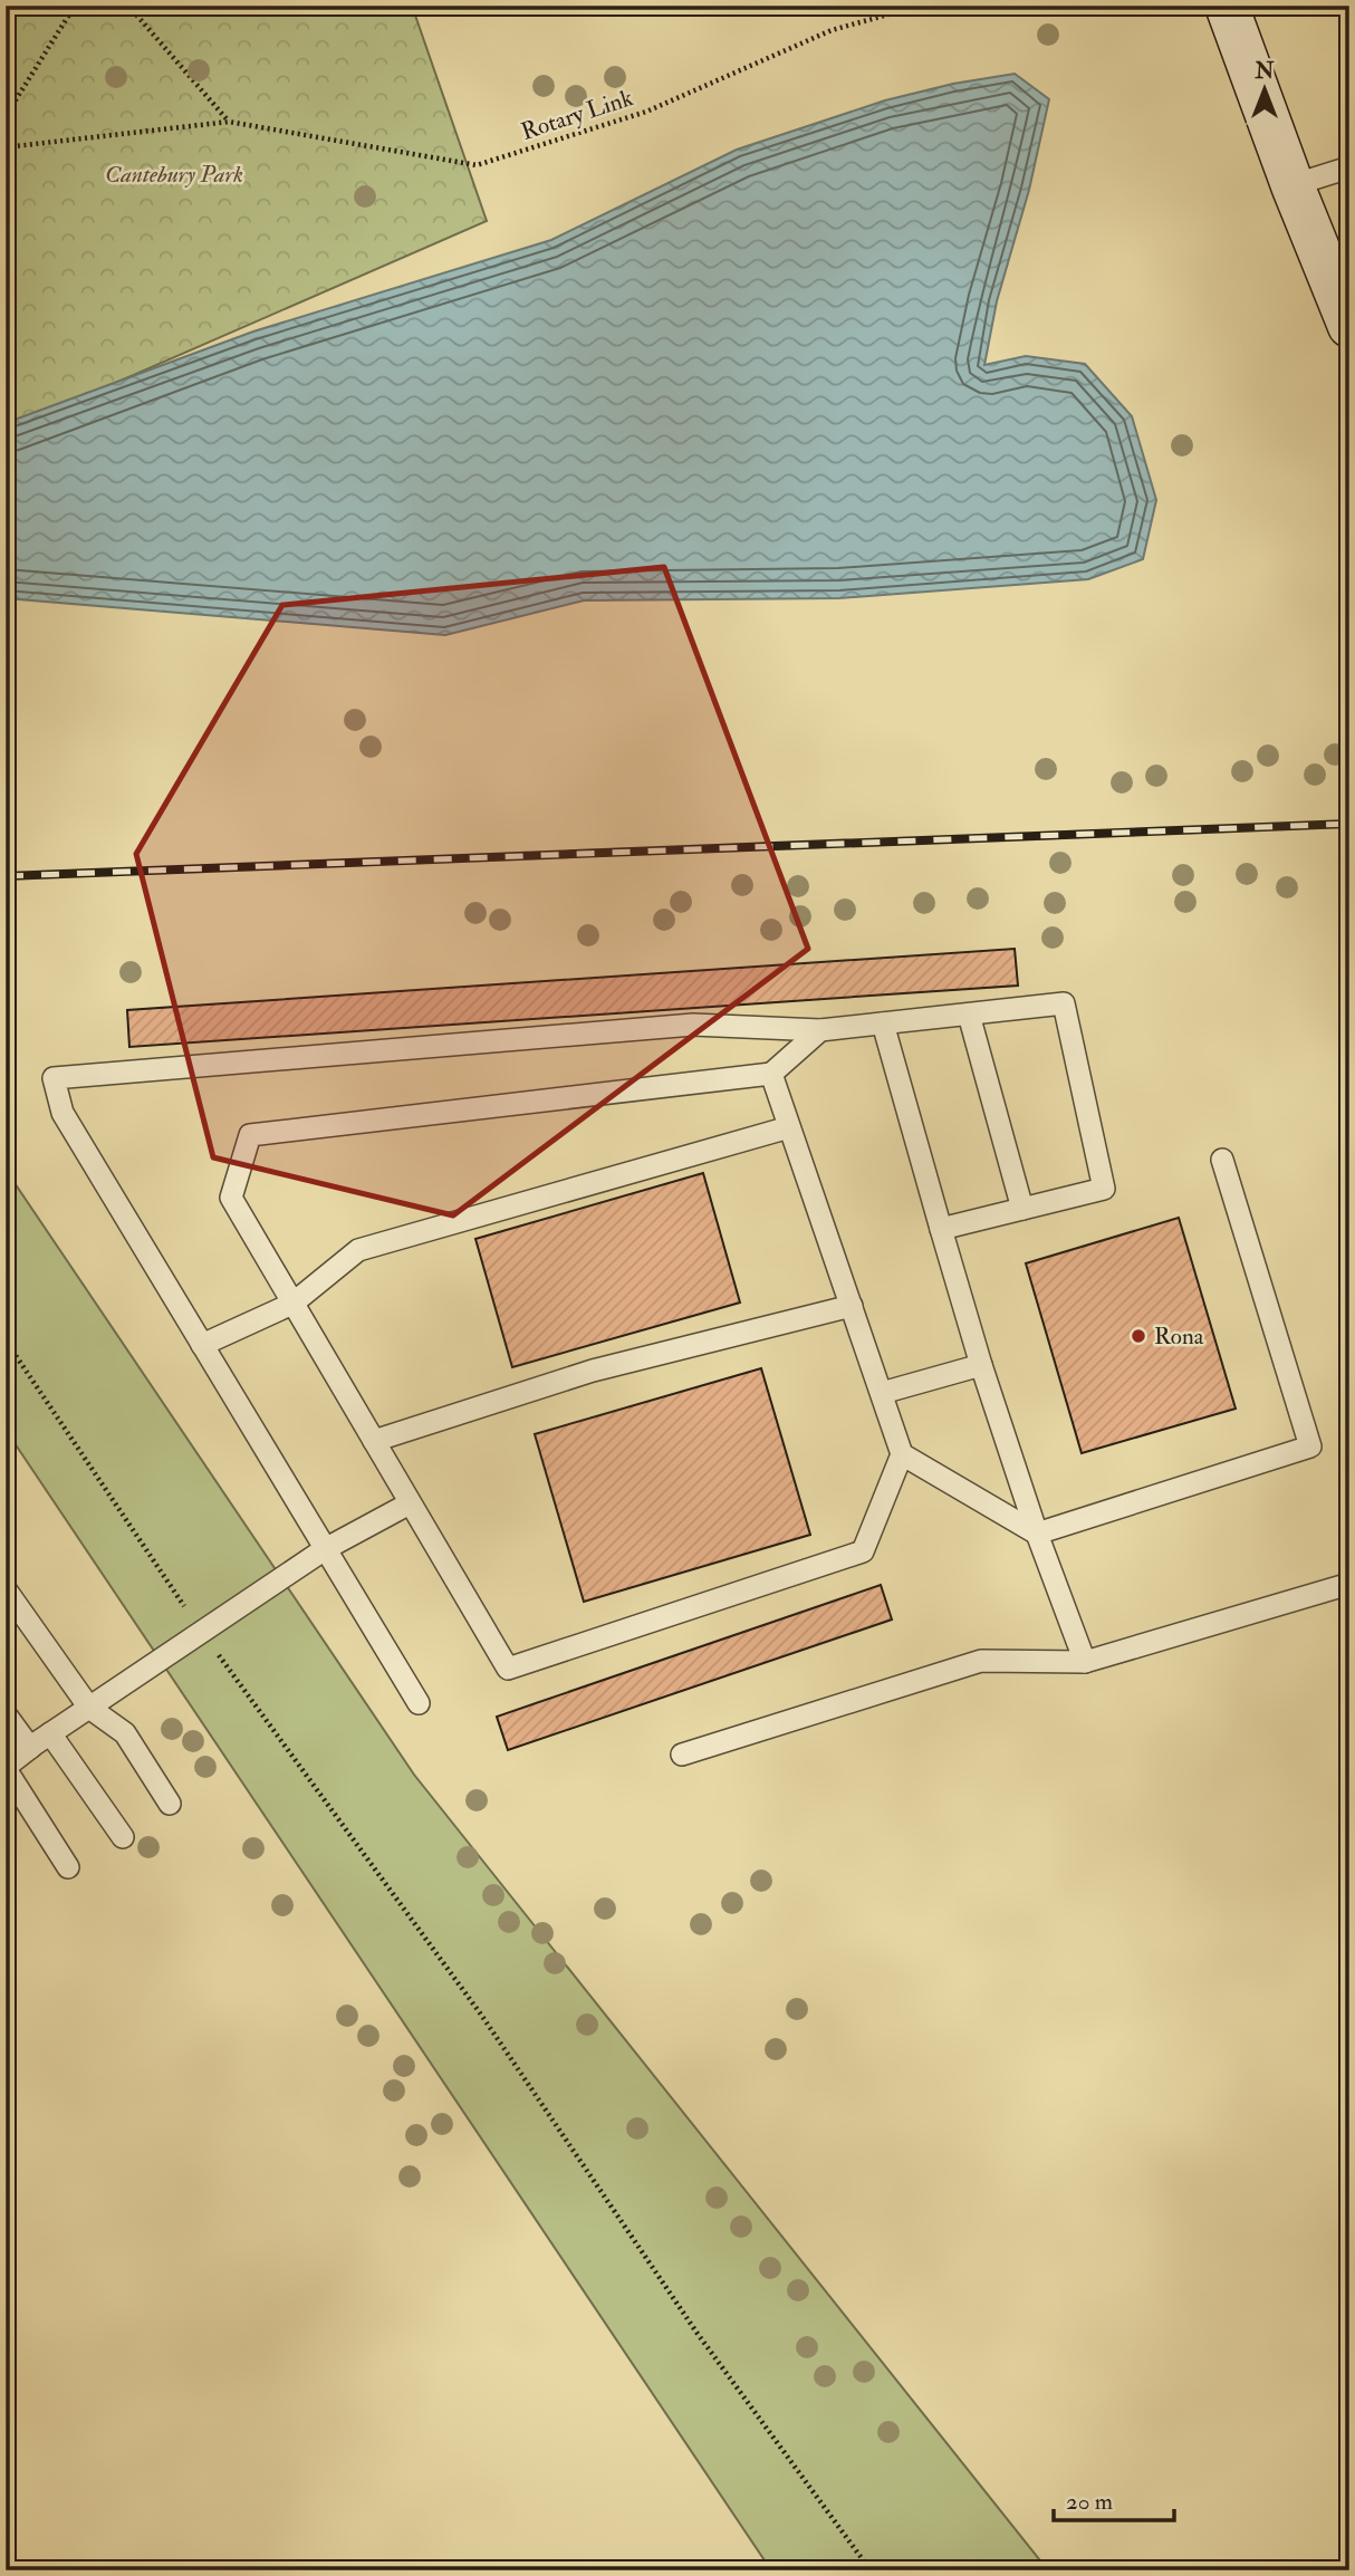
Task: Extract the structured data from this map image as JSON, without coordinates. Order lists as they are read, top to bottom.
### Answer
{
  "streets": {
    "path": ["Rotary Link"]
  },
  "parks": ["Cantebury Park"],
  "places": ["Rona"],
  "scale_bar": "20 m",
  "north": "top"
}
